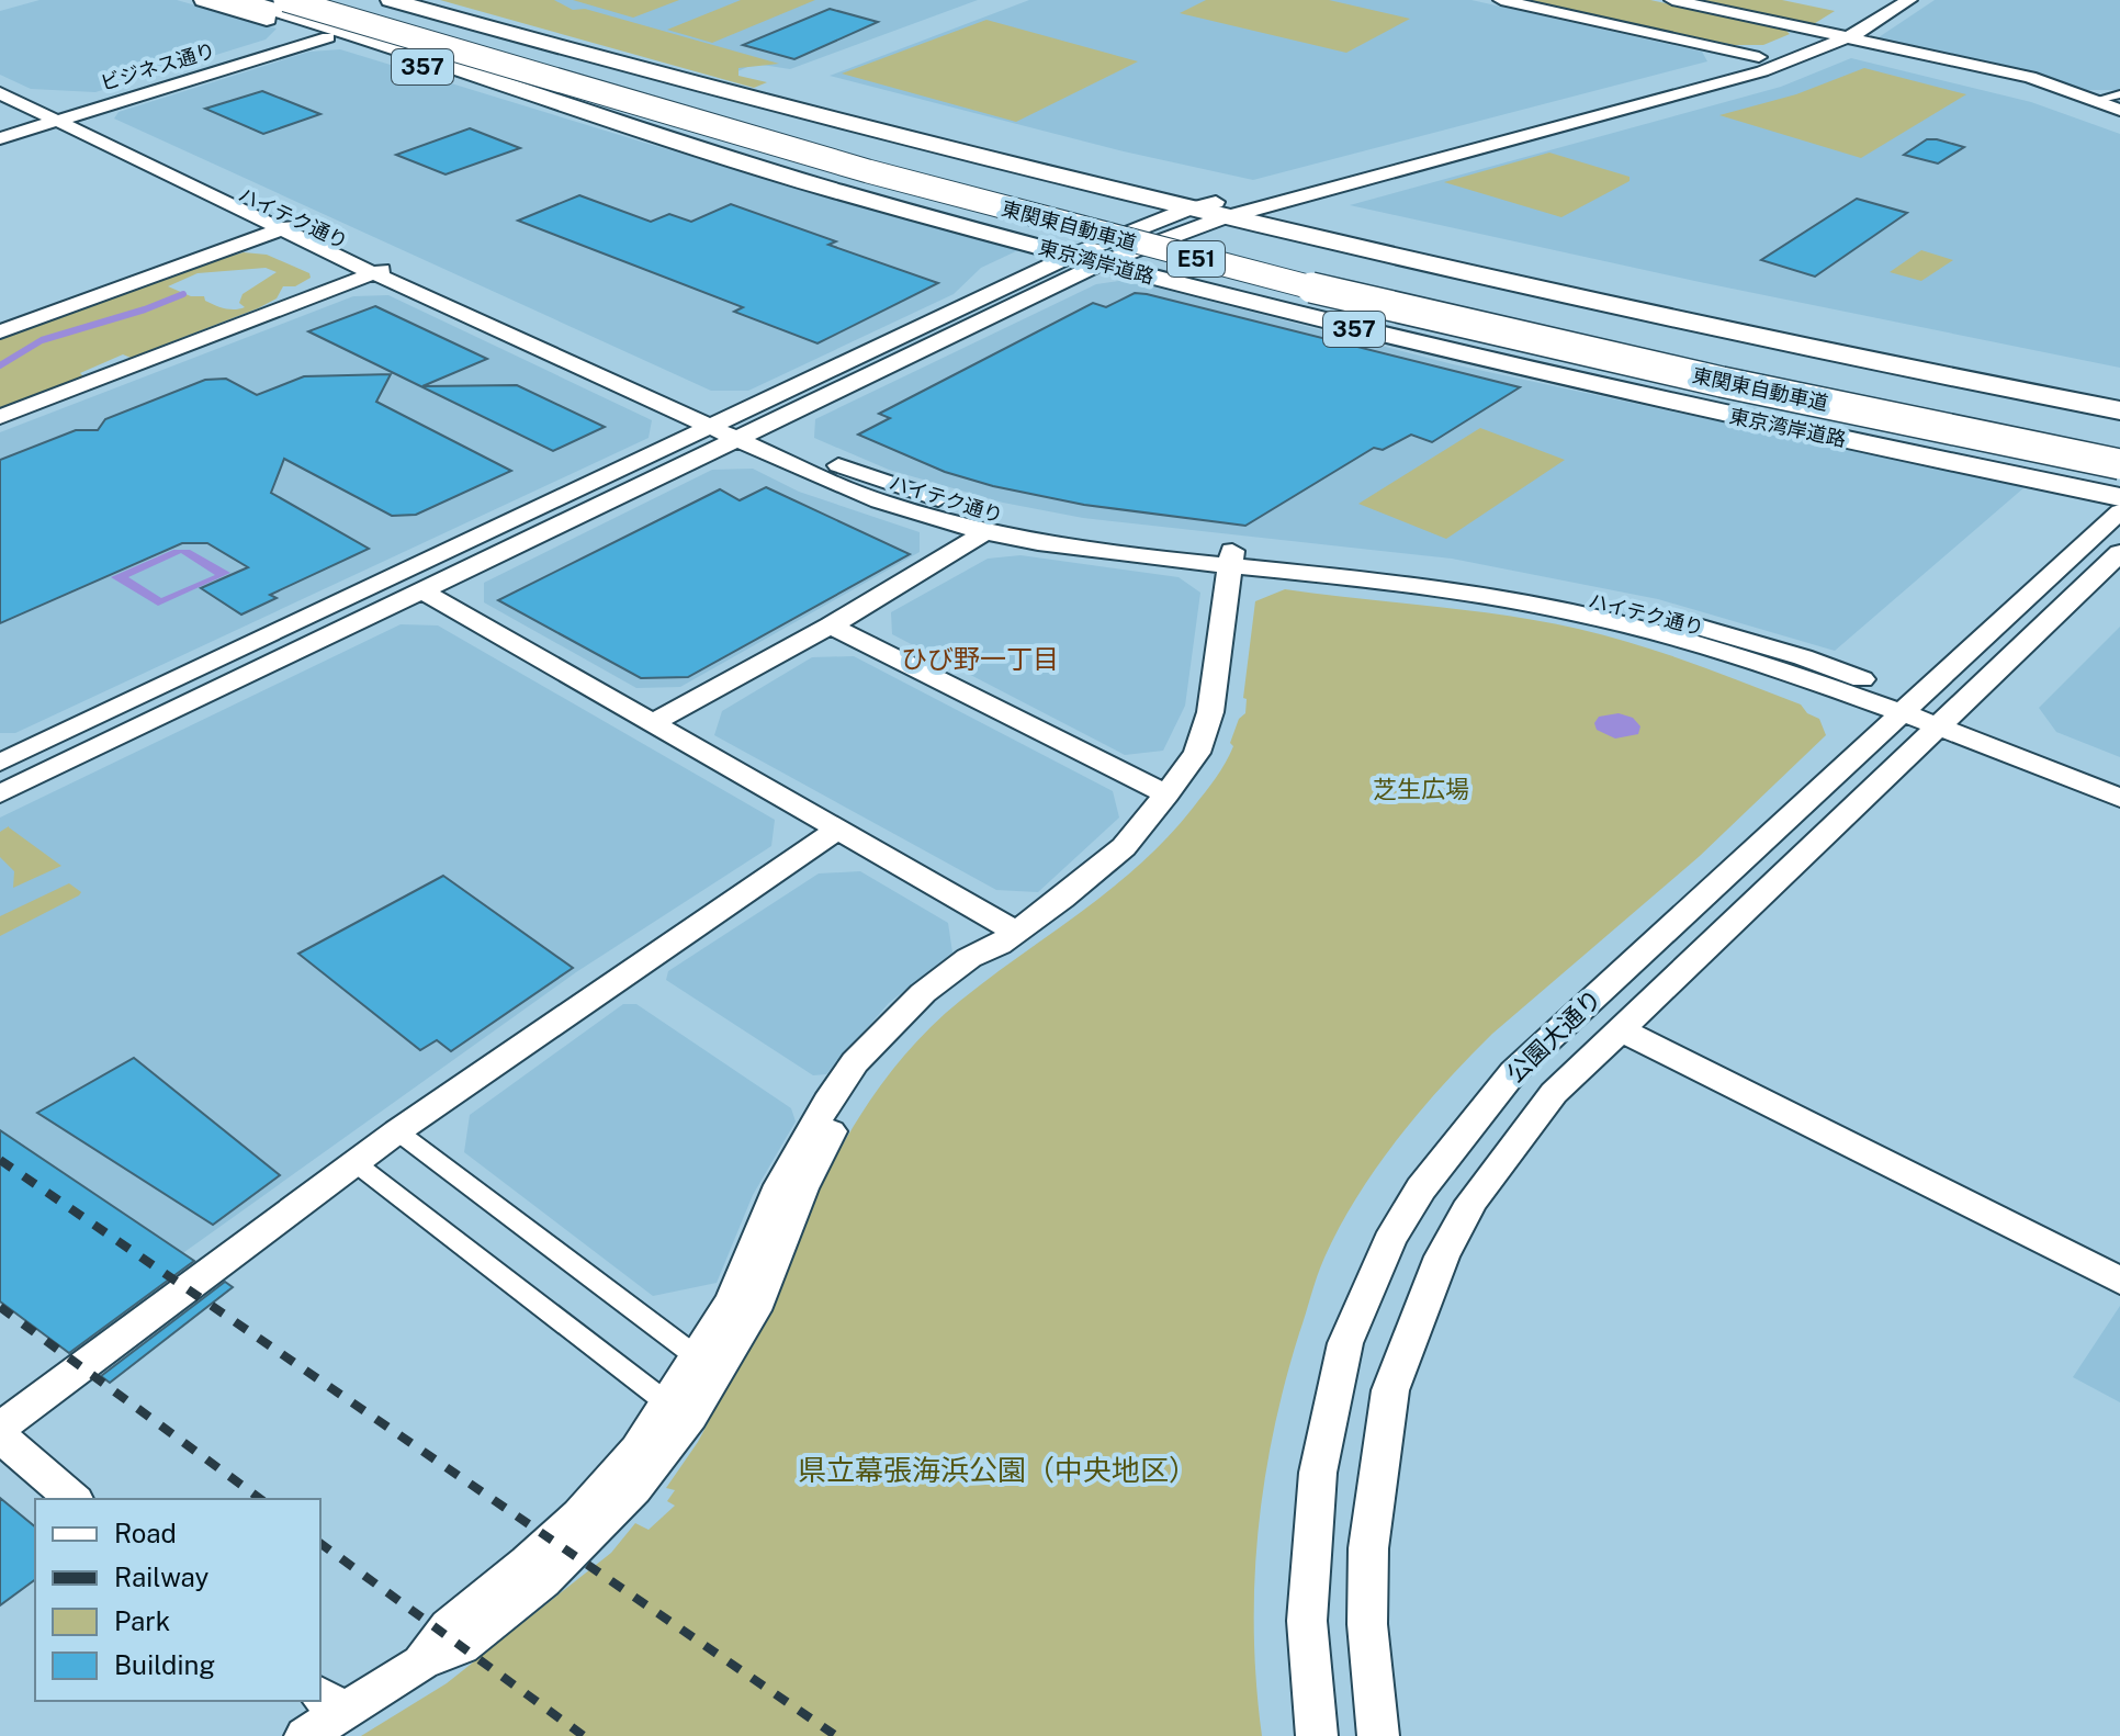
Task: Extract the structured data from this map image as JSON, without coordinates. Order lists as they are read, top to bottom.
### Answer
{
  "streets": {
    "highway": [
      "357",
      "東関東自動車道",
      "E51",
      "東京湾岸道路"
    ],
    "street": ["ビジネス通り", "ハイテク通り", "公園大通り"]
  },
  "crossings": [
    ["ビジネス通り", "357"],
    ["ビジネス通り", "ハイテク通り"],
    ["357", "東京湾岸道路"],
    ["ハイテク通り", "公園大通り"]
  ],
  "districts": ["ひび野一丁目"],
  "parks": ["芝生広場", "県立幕張海浜公園（中央地区）"],
  "legend": [
    "Road",
    "Railway",
    "Park",
    "Building"
  ]
}
